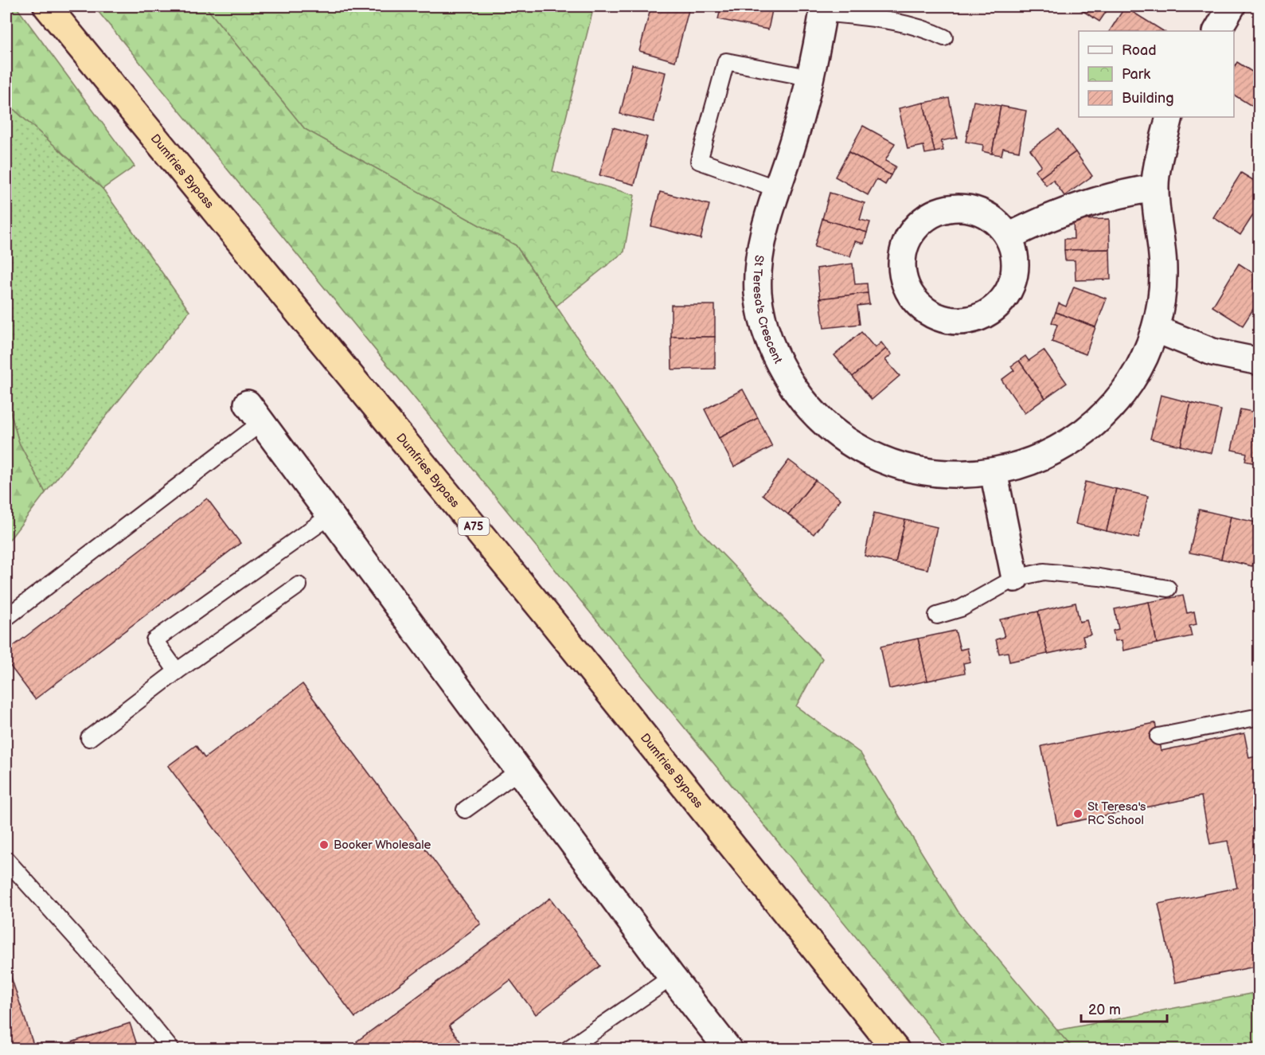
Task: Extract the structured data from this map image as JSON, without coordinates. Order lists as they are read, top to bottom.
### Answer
{
  "streets": {
    "highway": ["Dumfries Bypass", "A75"],
    "street": ["St Teresa's Crescent"]
  },
  "places": ["St Teresa's RC School", "Booker Wholesale"],
  "legend": ["Road", "Park", "Building"],
  "scale_bar": "20 m"
}
